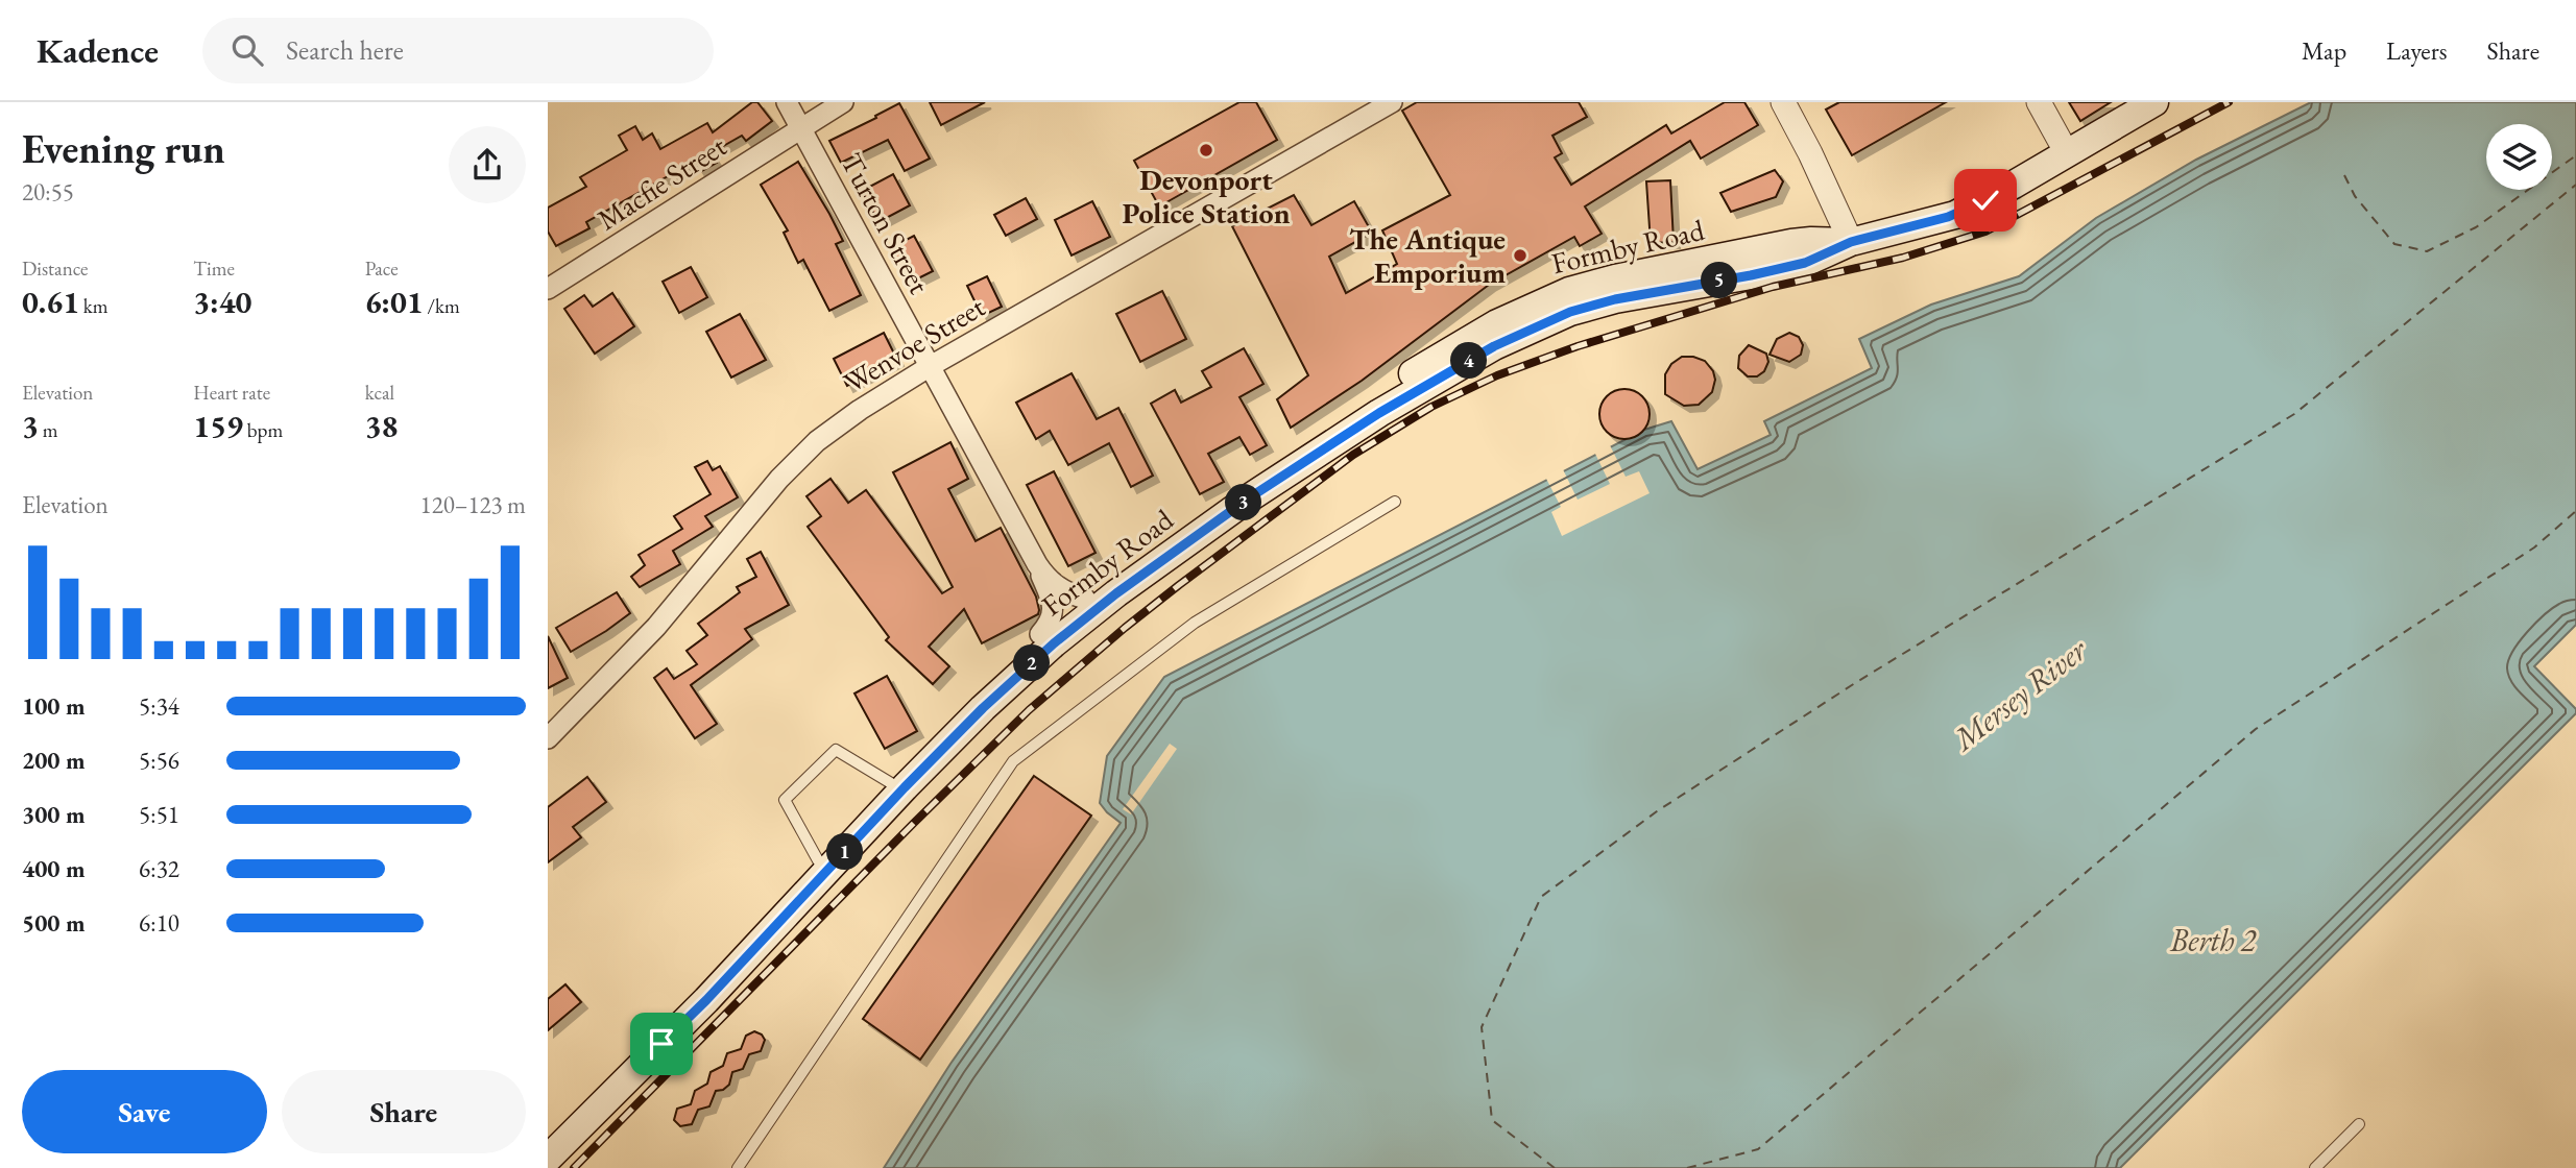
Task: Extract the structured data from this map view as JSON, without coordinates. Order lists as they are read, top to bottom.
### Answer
{
  "streets": {
    "main road": ["Formby Road"],
    "street": ["Macfie Street", "Turton Street", "Wenvoe Street"]
  },
  "crossings": [
    ["Macfie Street", "Turton Street"],
    ["Turton Street", "Formby Road"],
    ["Turton Street", "Wenvoe Street"]
  ],
  "water": ["Mersey River", "Berth 2"],
  "places": ["Devonport Police Station", "The Antique Emporium"],
  "page": {
    "header": "Kadence",
    "search": "Search here",
    "nav": ["Map", "Layers", "Share"],
    "heading": ["Evening run", "20:55"],
    "stats": [
      ["Distance", "0.61 km"],
      ["Time", "3:40"],
      ["Pace", "6:01 /km"],
      ["Elevation", "3 m"],
      ["Heart rate", "159 bpm"],
      ["kcal", "38"]
    ],
    "pins": [
      "5",
      "4",
      "3",
      "2",
      "1"
    ],
    "chart": ["Elevation", "120–123 m"],
    "list": [
      {
        "name": "100 m",
        "note": "5:34"
      },
      {
        "name": "200 m",
        "note": "5:56"
      },
      {
        "name": "300 m",
        "note": "5:51"
      },
      {
        "name": "400 m",
        "note": "6:32"
      },
      {
        "name": "500 m",
        "note": "6:10"
      }
    ],
    "buttons": ["Save", "Share"]
  }
}
